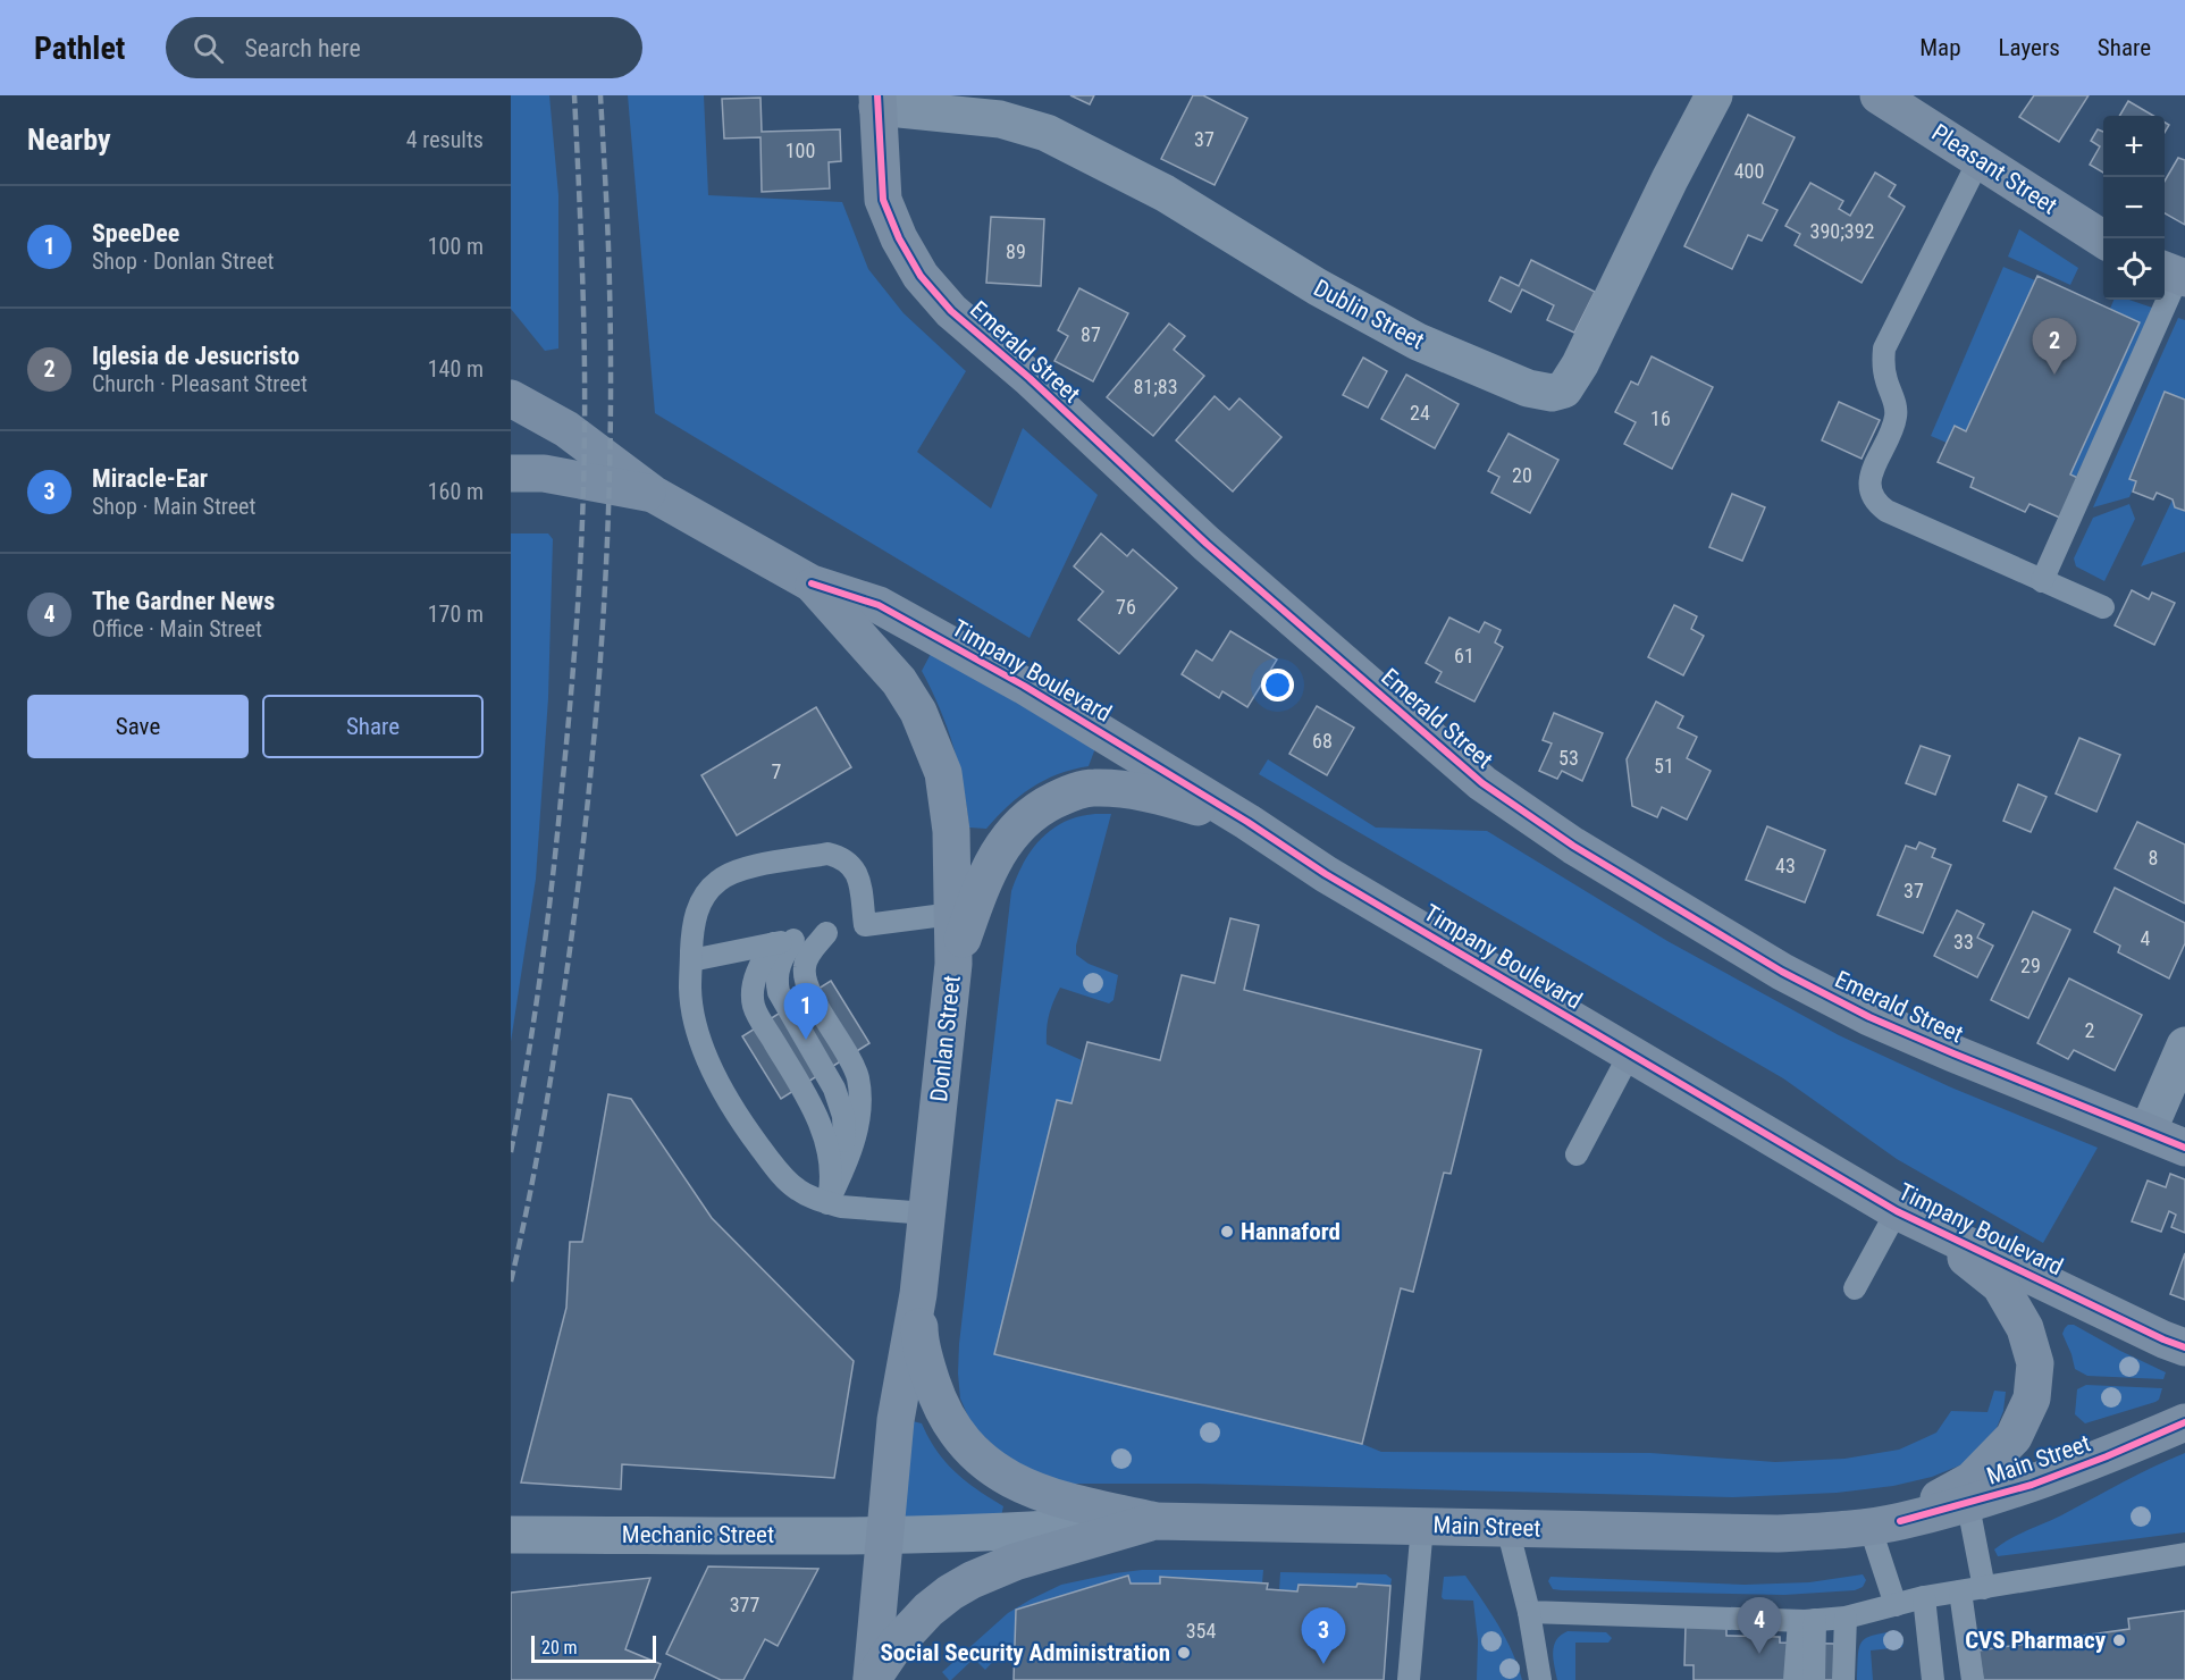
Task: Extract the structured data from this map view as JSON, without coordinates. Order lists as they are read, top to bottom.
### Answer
{
  "streets": {
    "main road": [
      "Pleasant Street",
      "Emerald Street",
      "Timpany Boulevard",
      "Donlan Street",
      "Main Street"
    ],
    "street": ["Dublin Street", "Mechanic Street"]
  },
  "crossings": [
    ["Dublin Street", "Emerald Street"],
    ["Timpany Boulevard", "Donlan Street"],
    ["Timpany Boulevard", "Main Street"],
    ["Donlan Street", "Main Street"],
    ["Donlan Street", "Mechanic Street"],
    ["Main Street", "Mechanic Street"]
  ],
  "places": ["Hannaford", "CVS Pharmacy", "Social Security Administration"],
  "house_numbers": [
    "37",
    "100",
    "400",
    "390;392",
    "89",
    "87",
    "81;83",
    "24",
    "16",
    "20",
    "76",
    "61",
    "68",
    "53",
    "51",
    "7",
    "8",
    "43",
    "37",
    "4",
    "33",
    "29",
    "2",
    "377",
    "354"
  ],
  "scale_bar": "20 m",
  "page": {
    "header": "Pathlet",
    "search": "Search here",
    "nav": ["Map", "Layers", "Share"],
    "heading": ["Nearby", "4 results"],
    "map_buttons": ["+", "−"],
    "list": [
      {
        "mark": "1",
        "name": "SpeeDee",
        "note": "Shop · Donlan Street",
        "value": "100 m"
      },
      {
        "mark": "2",
        "name": "Iglesia de Jesucristo",
        "note": "Church · Pleasant Street",
        "value": "140 m"
      },
      {
        "mark": "3",
        "name": "Miracle-Ear",
        "note": "Shop · Main Street",
        "value": "160 m"
      },
      {
        "mark": "4",
        "name": "The Gardner News",
        "note": "Office · Main Street",
        "value": "170 m"
      }
    ],
    "pins": [
      "2",
      "1",
      "4",
      "3"
    ],
    "buttons": ["Save", "Share"],
    "scale": "20 m"
  }
}
